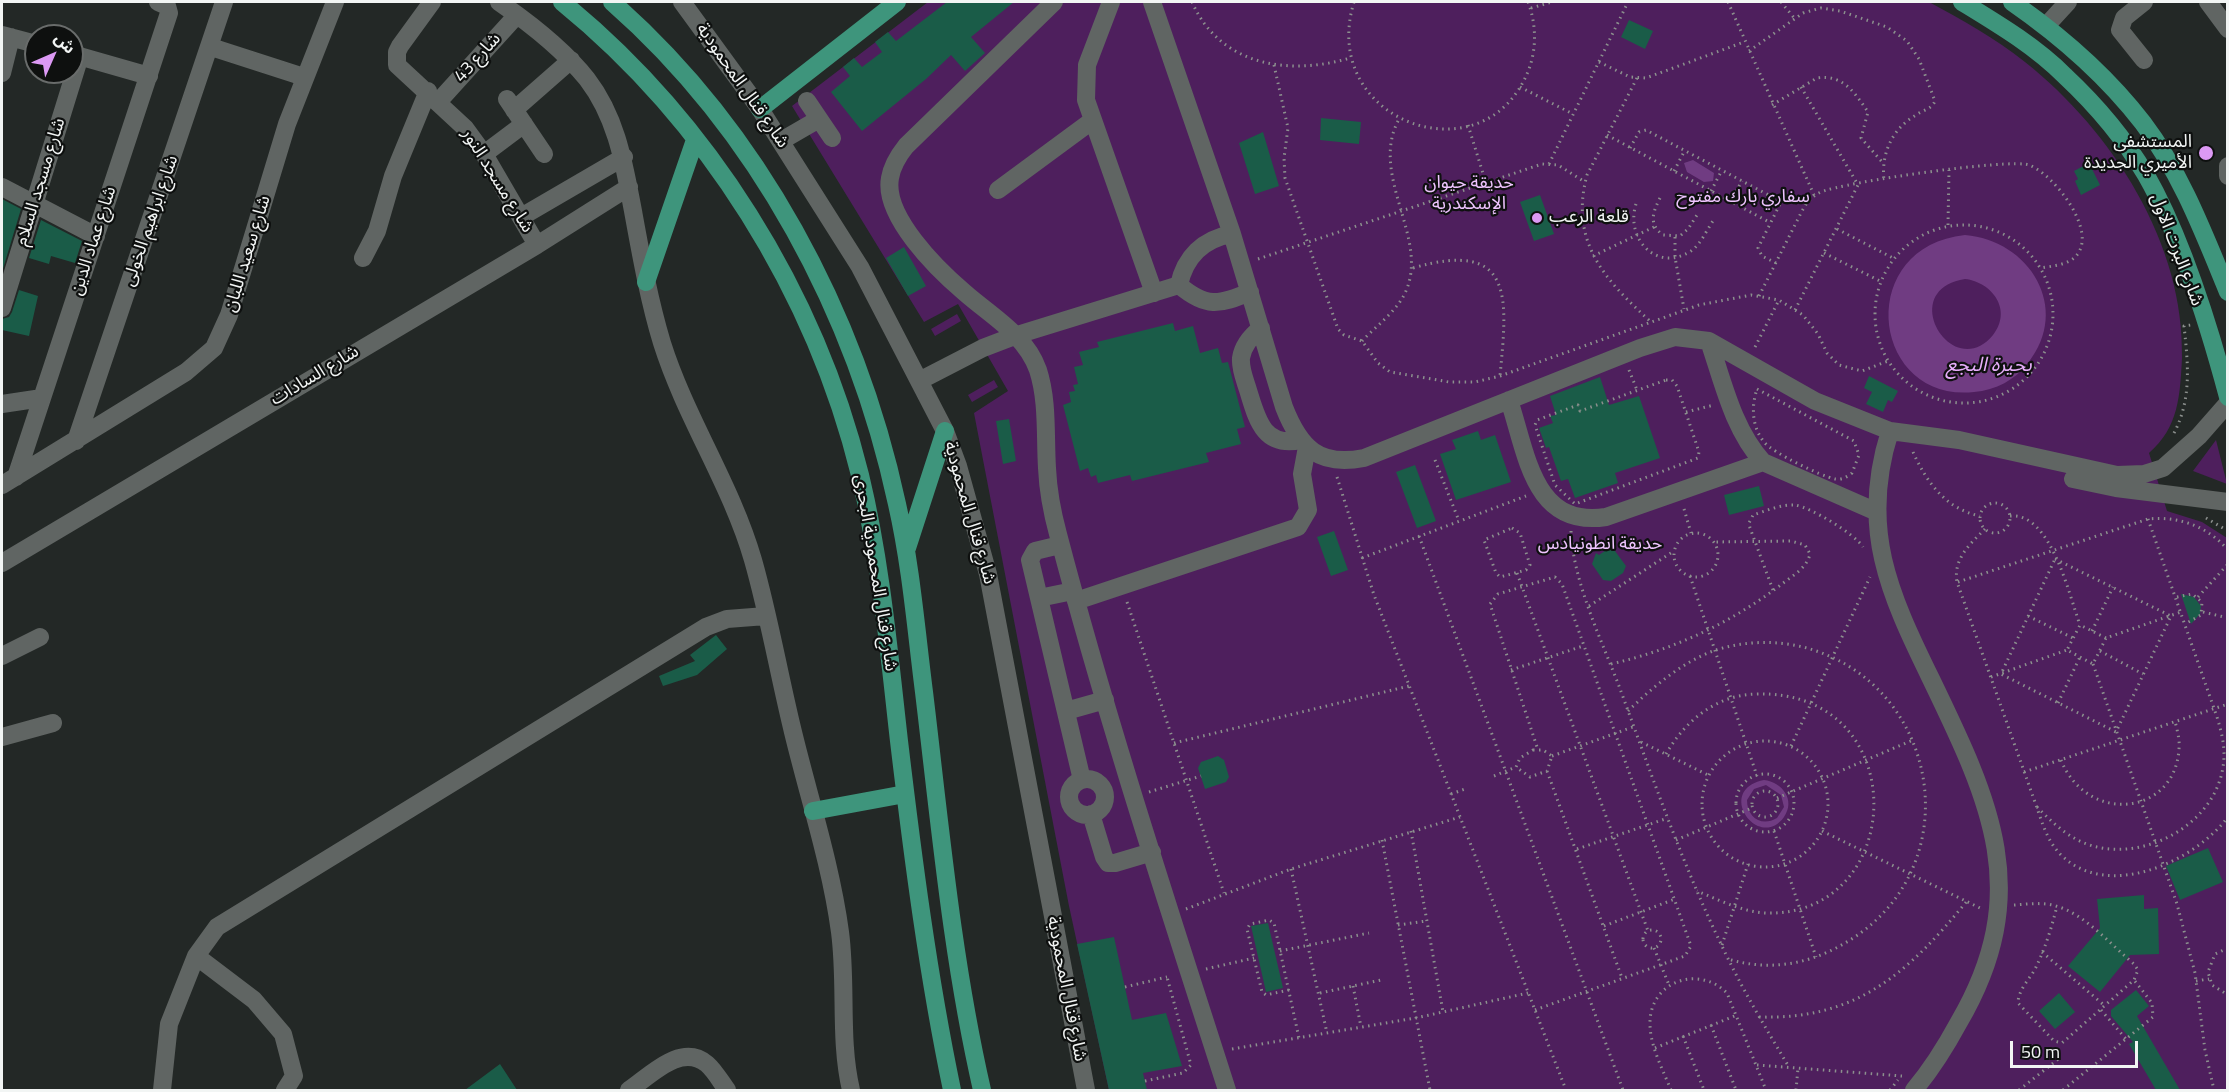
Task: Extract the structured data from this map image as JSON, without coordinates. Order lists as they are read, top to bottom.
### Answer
{
  "streets": {
    "main road": ["شارع البرت الاول", "شارع قنال المحمودية البحرى"],
    "street": [
      "شارع 43",
      "شارع قنال المحمودية",
      "شارع مسجد النور",
      "شارع مسجد السلام",
      "شارع ابراهيم الخولى",
      "شارع عماد الدين",
      "شارع سعيد اللبان",
      "شارع السادات"
    ]
  },
  "crossings": [
    ["شارع 43", "شارع مسجد النور"],
    ["شارع مسجد النور", "شارع السادات"],
    ["شارع ابراهيم الخولى", "شارع سعيد اللبان"],
    ["شارع عماد الدين", "شارع سعيد اللبان"]
  ],
  "water": ["بحيرة البجع"],
  "parks": ["حديقة حيوان الإسكندرية", "سفاري بارك مفتوح", "حديقة انطونيادس"],
  "places": ["المستشفى الأميري الجديدة", "قلعة الرعب"],
  "scale_bar": "50 m",
  "north": "top right"
}
